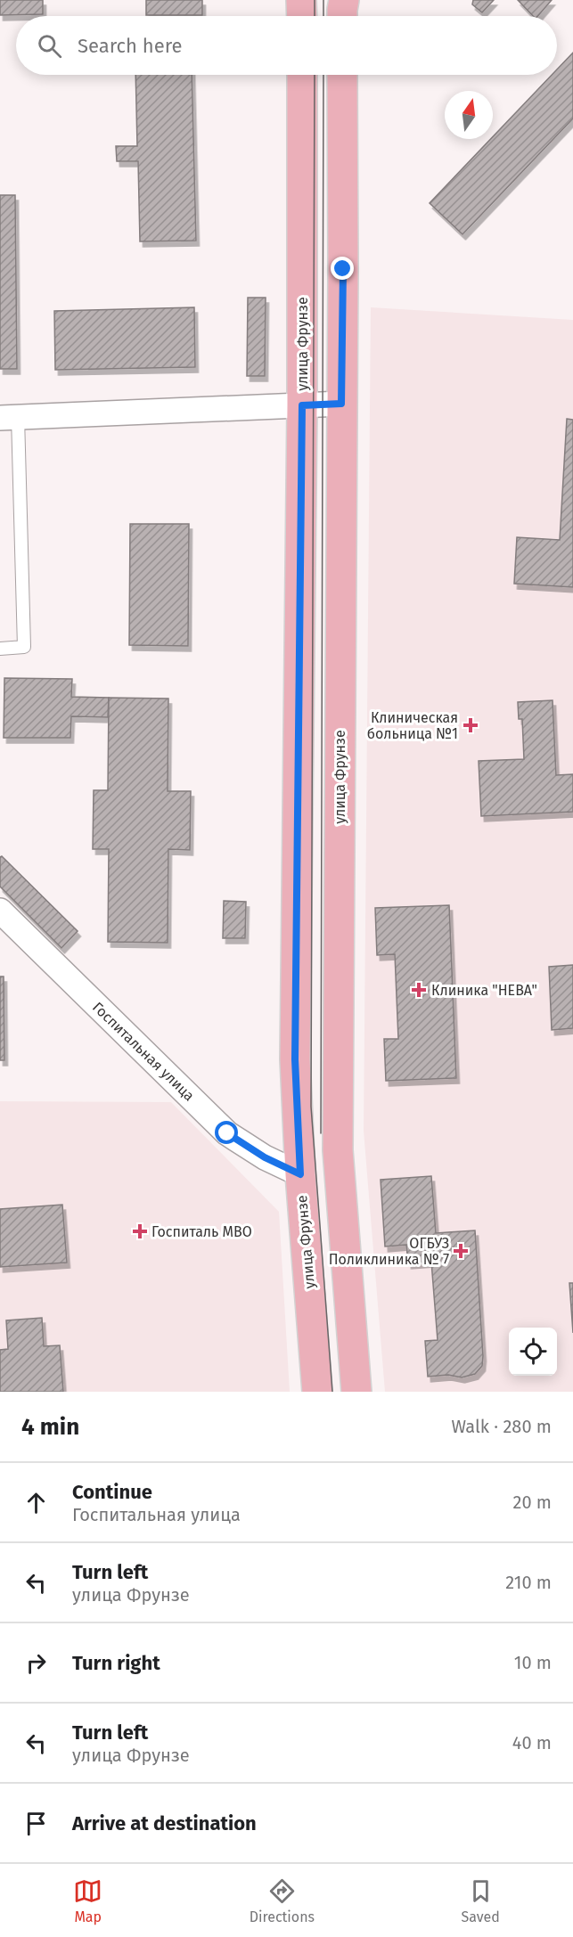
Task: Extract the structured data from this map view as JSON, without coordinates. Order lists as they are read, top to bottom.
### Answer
{
  "streets": {
    "main road": ["улица Фрунзе"],
    "street": ["Госпитальная улица"]
  },
  "crossings": [
    ["улица Фрунзе", "Госпитальная улица"]
  ],
  "places": {
    "health": [
      "Клиническая больница №1",
      "Клиника \"НЕВА\"",
      "Госпиталь МВО",
      "ОГБУЗ Поликлиника № 7"
    ]
  },
  "north": "top",
  "page": {
    "search": "Search here",
    "heading": ["4 min", "Walk · 280 m"],
    "list": [
      ["Continue", "Госпитальная улица", "20 m"],
      ["Turn left", "улица Фрунзе", "210 m"],
      ["Turn right", "10 m"],
      ["Turn left", "улица Фрунзе", "40 m"],
      "Arrive at destination"
    ],
    "nav": ["Map", "Directions", "Saved"]
  }
}
